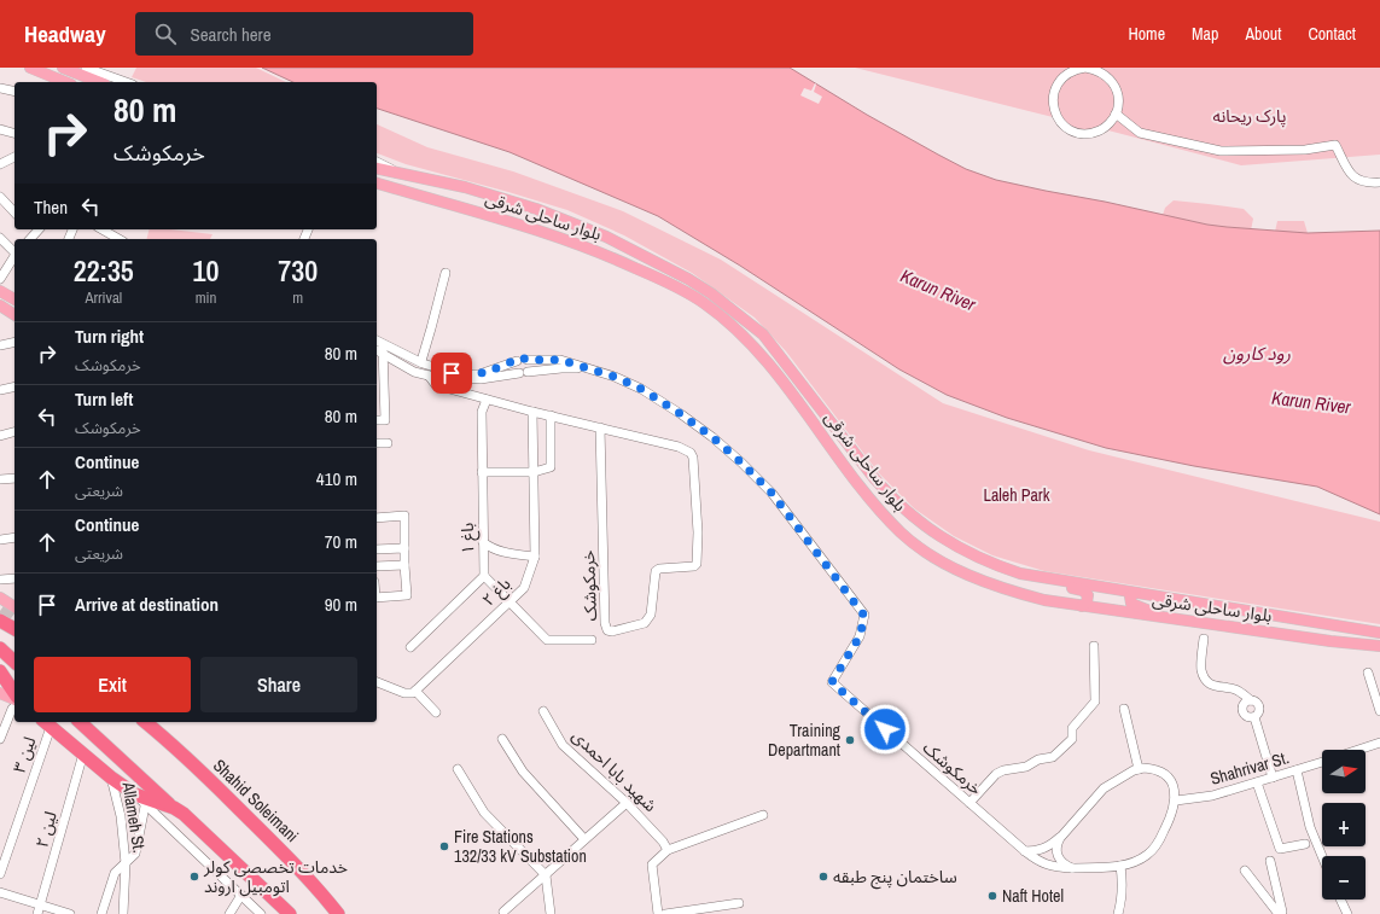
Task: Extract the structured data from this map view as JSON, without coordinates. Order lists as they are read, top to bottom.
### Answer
{
  "streets": {
    "highway": ["Shahid Soleimani"],
    "main road": ["بلوار ساحلی شرقی"],
    "street": [
      "باغ ۱",
      "خرمکوشک",
      "باغ ۲",
      "لین ۳",
      "Shahrivar St.",
      "شهید بابا احمدی",
      "Allameh St.",
      "لین ۲"
    ]
  },
  "crossings": [
    ["باغ ۱", "خرمکوشک"],
    ["خرمکوشک", "باغ ۲"],
    ["خرمکوشک", "Shahrivar St."]
  ],
  "water": ["Karun River", "رود کارون"],
  "parks": ["پارک ریحانه", "Laleh Park"],
  "places": [
    "Training Departmant",
    "Fire Stations 132/33 kV Substation",
    "خدمات تخصصی کولر اتومبیل اروند",
    "ساختمان پنج طبقه",
    "Naft Hotel"
  ],
  "north": "right",
  "page": {
    "header": "Headway",
    "search": "Search here",
    "nav": [
      "Home",
      "Map",
      "About",
      "Contact"
    ],
    "turn": ["80 m", "خرمکوشک"],
    "then": "Then",
    "eta": [
      "22:35",
      "Arrival",
      "10",
      "min",
      "730",
      "m"
    ],
    "list": [
      {
        "name": "Turn right",
        "note": "خرمکوشک",
        "value": "80 m"
      },
      {
        "name": "Turn left",
        "note": "خرمکوشک",
        "value": "80 m"
      },
      {
        "name": "Continue",
        "note": "شریعتی",
        "value": "410 m"
      },
      {
        "name": "Continue",
        "note": "شریعتی",
        "value": "70 m"
      },
      {
        "name": "Arrive at destination",
        "value": "90 m"
      }
    ],
    "buttons": ["Exit", "Share"],
    "map_buttons": ["+", "−"]
  }
}
